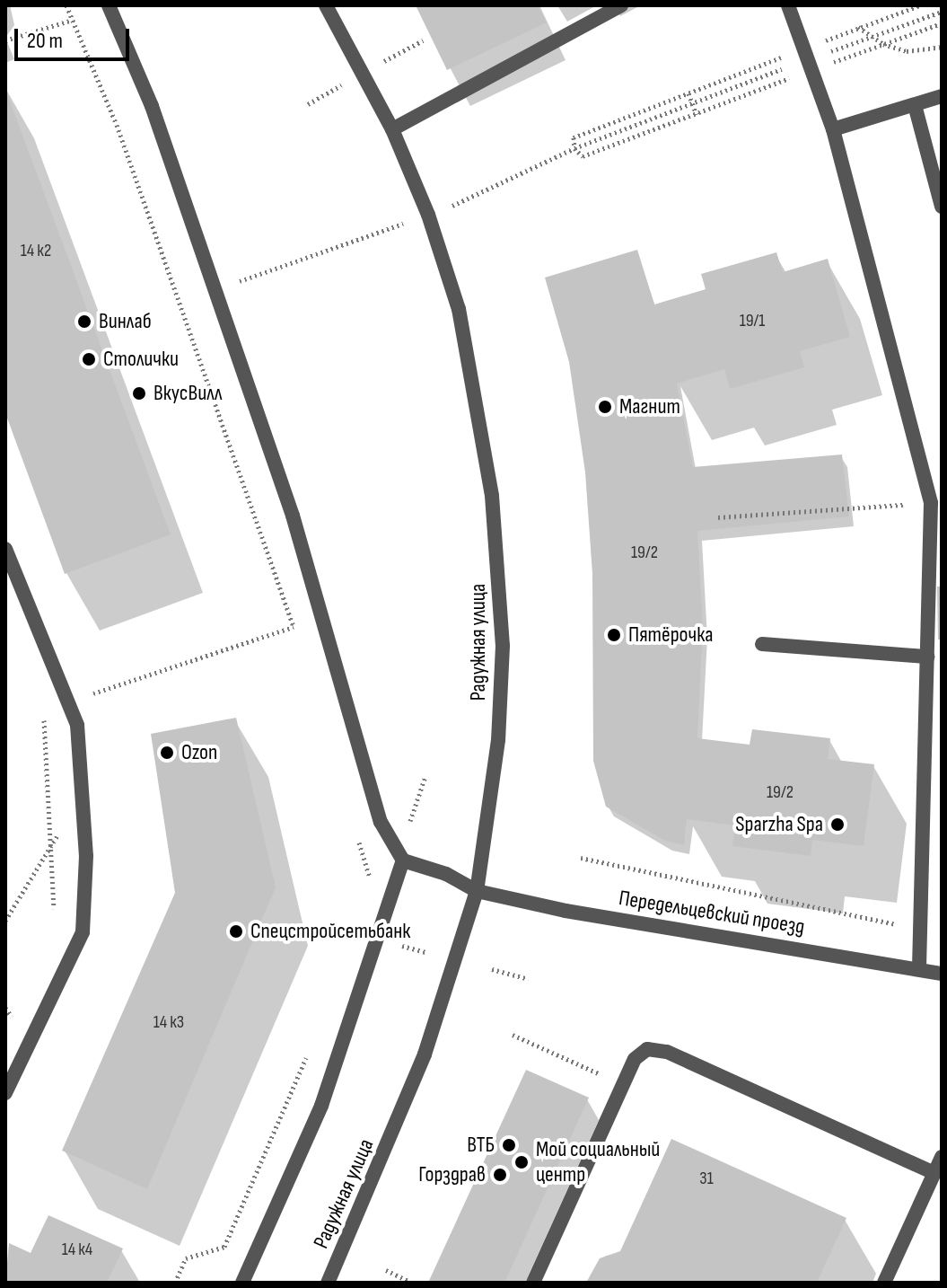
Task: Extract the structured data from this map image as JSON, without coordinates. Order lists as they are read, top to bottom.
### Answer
{
  "streets": {
    "street": ["Радужная улица", "Передельцевский проезд"]
  },
  "crossings": [
    ["Радужная улица", "Передельцевский проезд"]
  ],
  "places": [
    "Винлаб",
    "Столички",
    "ВкусВилл",
    "Магнит",
    "Пятёрочка",
    "Ozon",
    "Sparzha Spa",
    "Спецстройсетьбанк",
    "ВТБ",
    "Мой социальный центр",
    "Горздрав"
  ],
  "house_numbers": [
    "14 к2",
    "19/1",
    "19/2",
    "19/2",
    "14 к3",
    "31",
    "14 к4"
  ],
  "scale_bar": "20 m"
}
